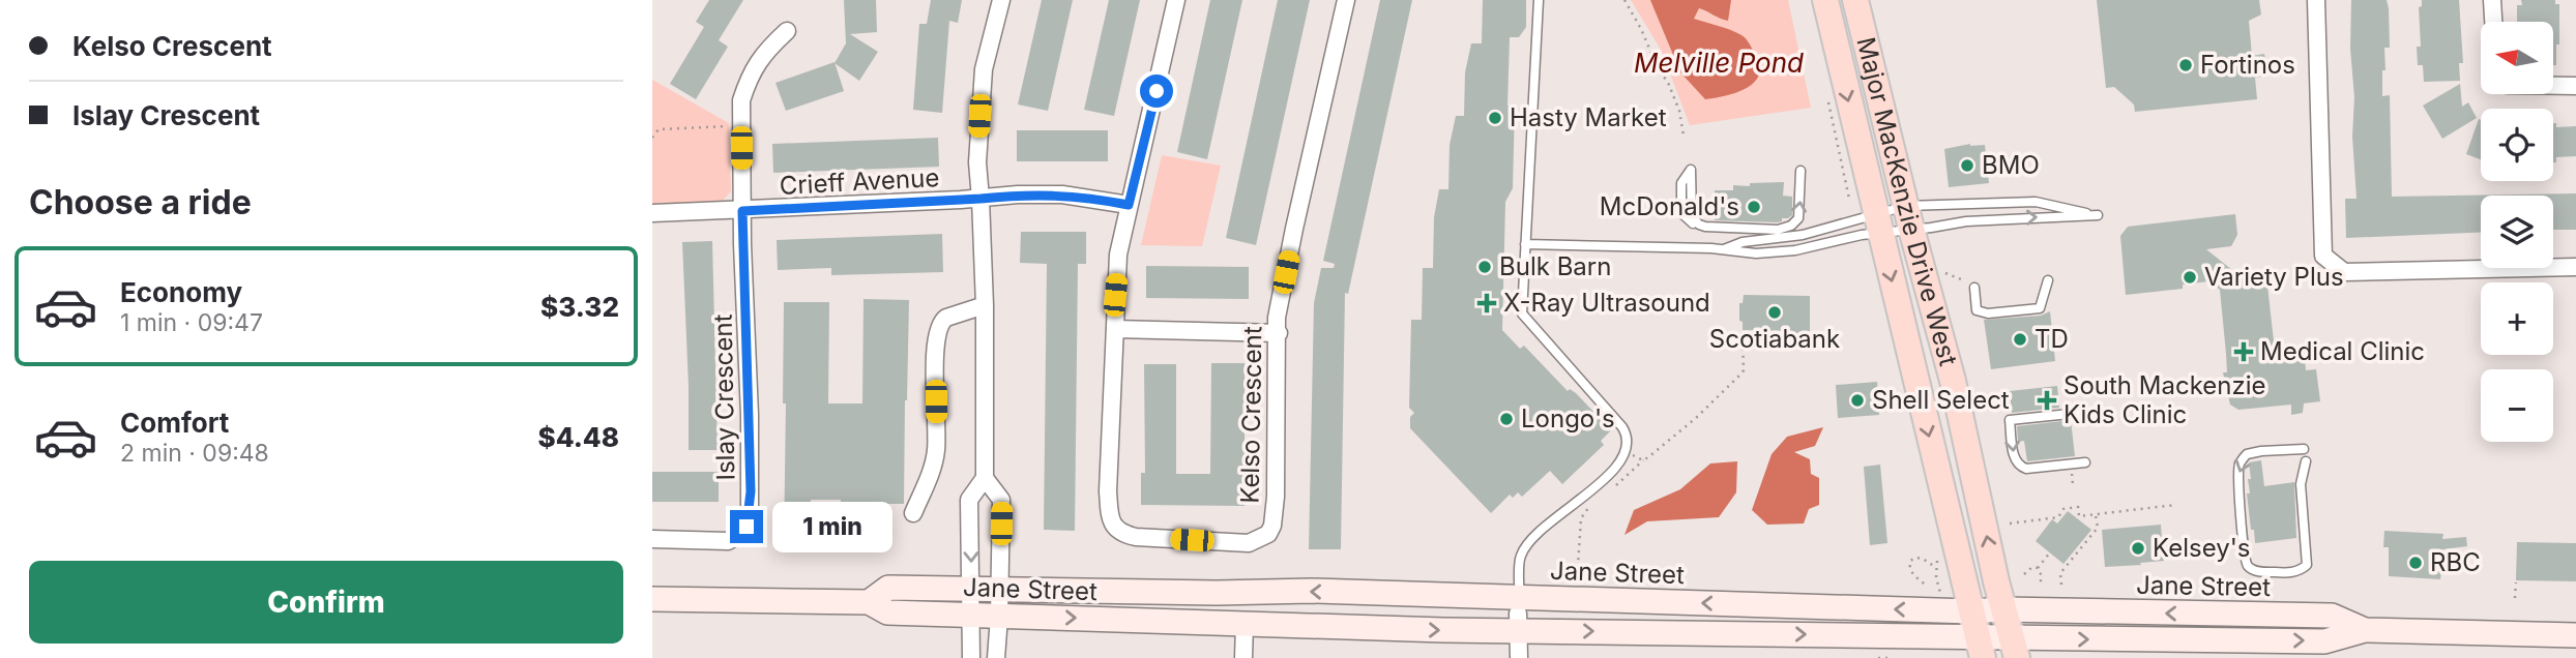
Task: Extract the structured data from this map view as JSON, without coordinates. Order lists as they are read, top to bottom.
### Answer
{
  "streets": {
    "main road": ["Major MacKenzie Drive West", "Jane Street"],
    "street": ["Crieff Avenue", "Islay Crescent", "Kelso Crescent"]
  },
  "crossings": [
    ["Crieff Avenue", "Islay Crescent"],
    ["Crieff Avenue", "Kelso Crescent"],
    ["Major MacKenzie Drive West", "Jane Street"]
  ],
  "water": ["Melville Pond"],
  "places": {
    "other": [
      "Fortinos",
      "Hasty Market",
      "BMO",
      "McDonald's",
      "Bulk Barn",
      "Variety Plus",
      "Scotiabank",
      "TD",
      "Shell Select",
      "Longo's",
      "Kelsey's",
      "RBC"
    ],
    "health": ["X-Ray Ultrasound", "Medical Clinic", "South Mackenzie Kids Clinic"]
  },
  "north": "left",
  "page": {
    "banner": ["Kelso Crescent", "Islay Crescent"],
    "map_buttons": ["+", "−"],
    "heading": "Choose a ride",
    "list": [
      {
        "name": "Economy",
        "note": "1 min · 09:47",
        "value": "$3.32"
      },
      {
        "name": "Comfort",
        "note": "2 min · 09:48",
        "value": "$4.48"
      }
    ],
    "bubble": "1 min",
    "buttons": "Confirm"
  }
}
